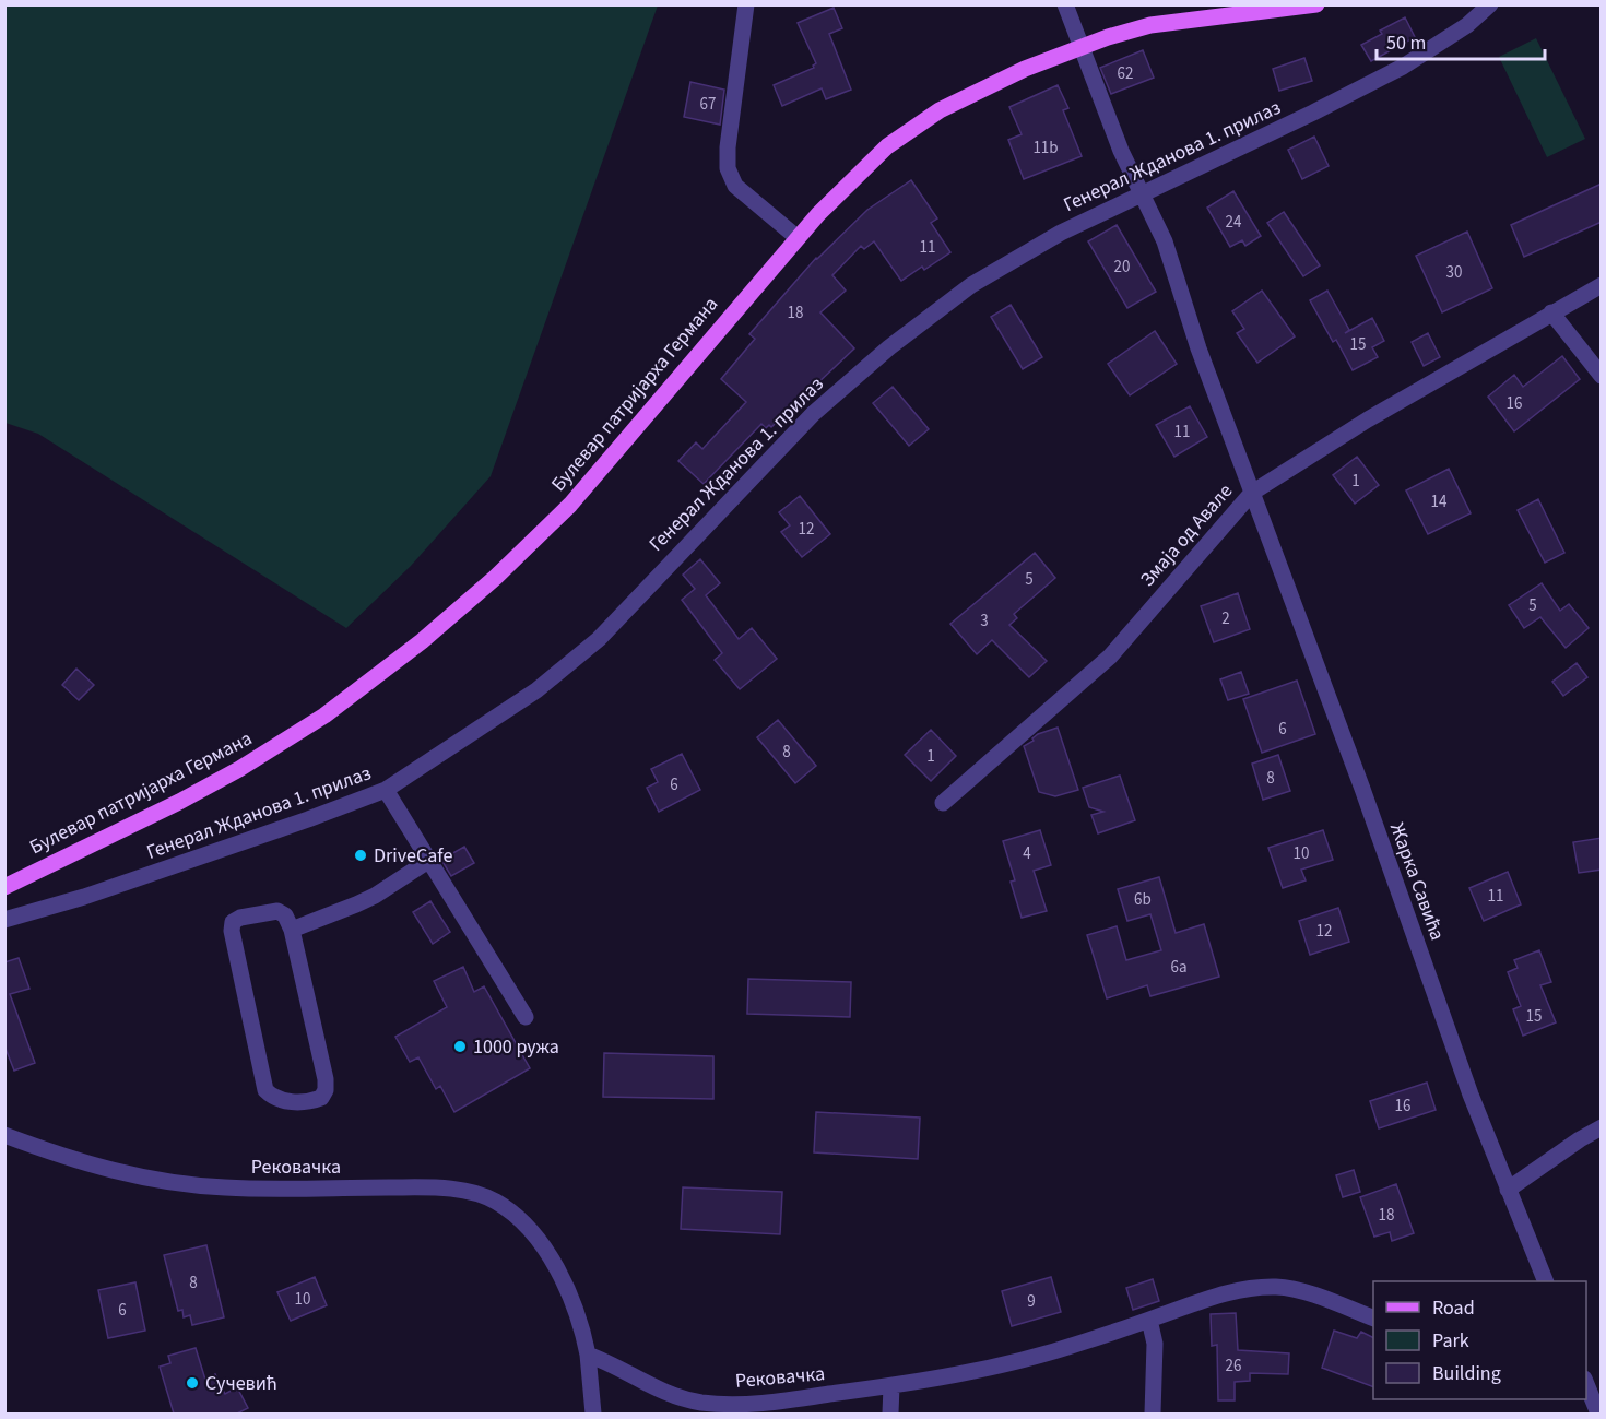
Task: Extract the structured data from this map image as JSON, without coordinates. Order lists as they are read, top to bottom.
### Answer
{
  "streets": {
    "main road": ["Булевар патријарха Германа"],
    "street": [
      "Генерал Жданова 1. прилаз",
      "Змаја од Авале",
      "Жарка Савића",
      "Рековачка"
    ]
  },
  "crossings": [
    ["Генерал Жданова 1. прилаз", "Жарка Савића"],
    ["Булевар патријарха Германа", "Жарка Савића"],
    ["Змаја од Авале", "Жарка Савића"]
  ],
  "places": ["DriveCafe", "1000 ружа", "Сучевић"],
  "house_numbers": [
    "62",
    "67",
    "11b",
    "24",
    "11",
    "20",
    "30",
    "18",
    "15",
    "16",
    "11",
    "1",
    "14",
    "12",
    "5",
    "5",
    "2",
    "3",
    "6",
    "8",
    "1",
    "8",
    "6",
    "4",
    "10",
    "11",
    "6b",
    "12",
    "6a",
    "15",
    "16",
    "18",
    "8",
    "10",
    "9",
    "6",
    "26"
  ],
  "legend": ["Road", "Park", "Building"],
  "scale_bar": "50 m"
}
